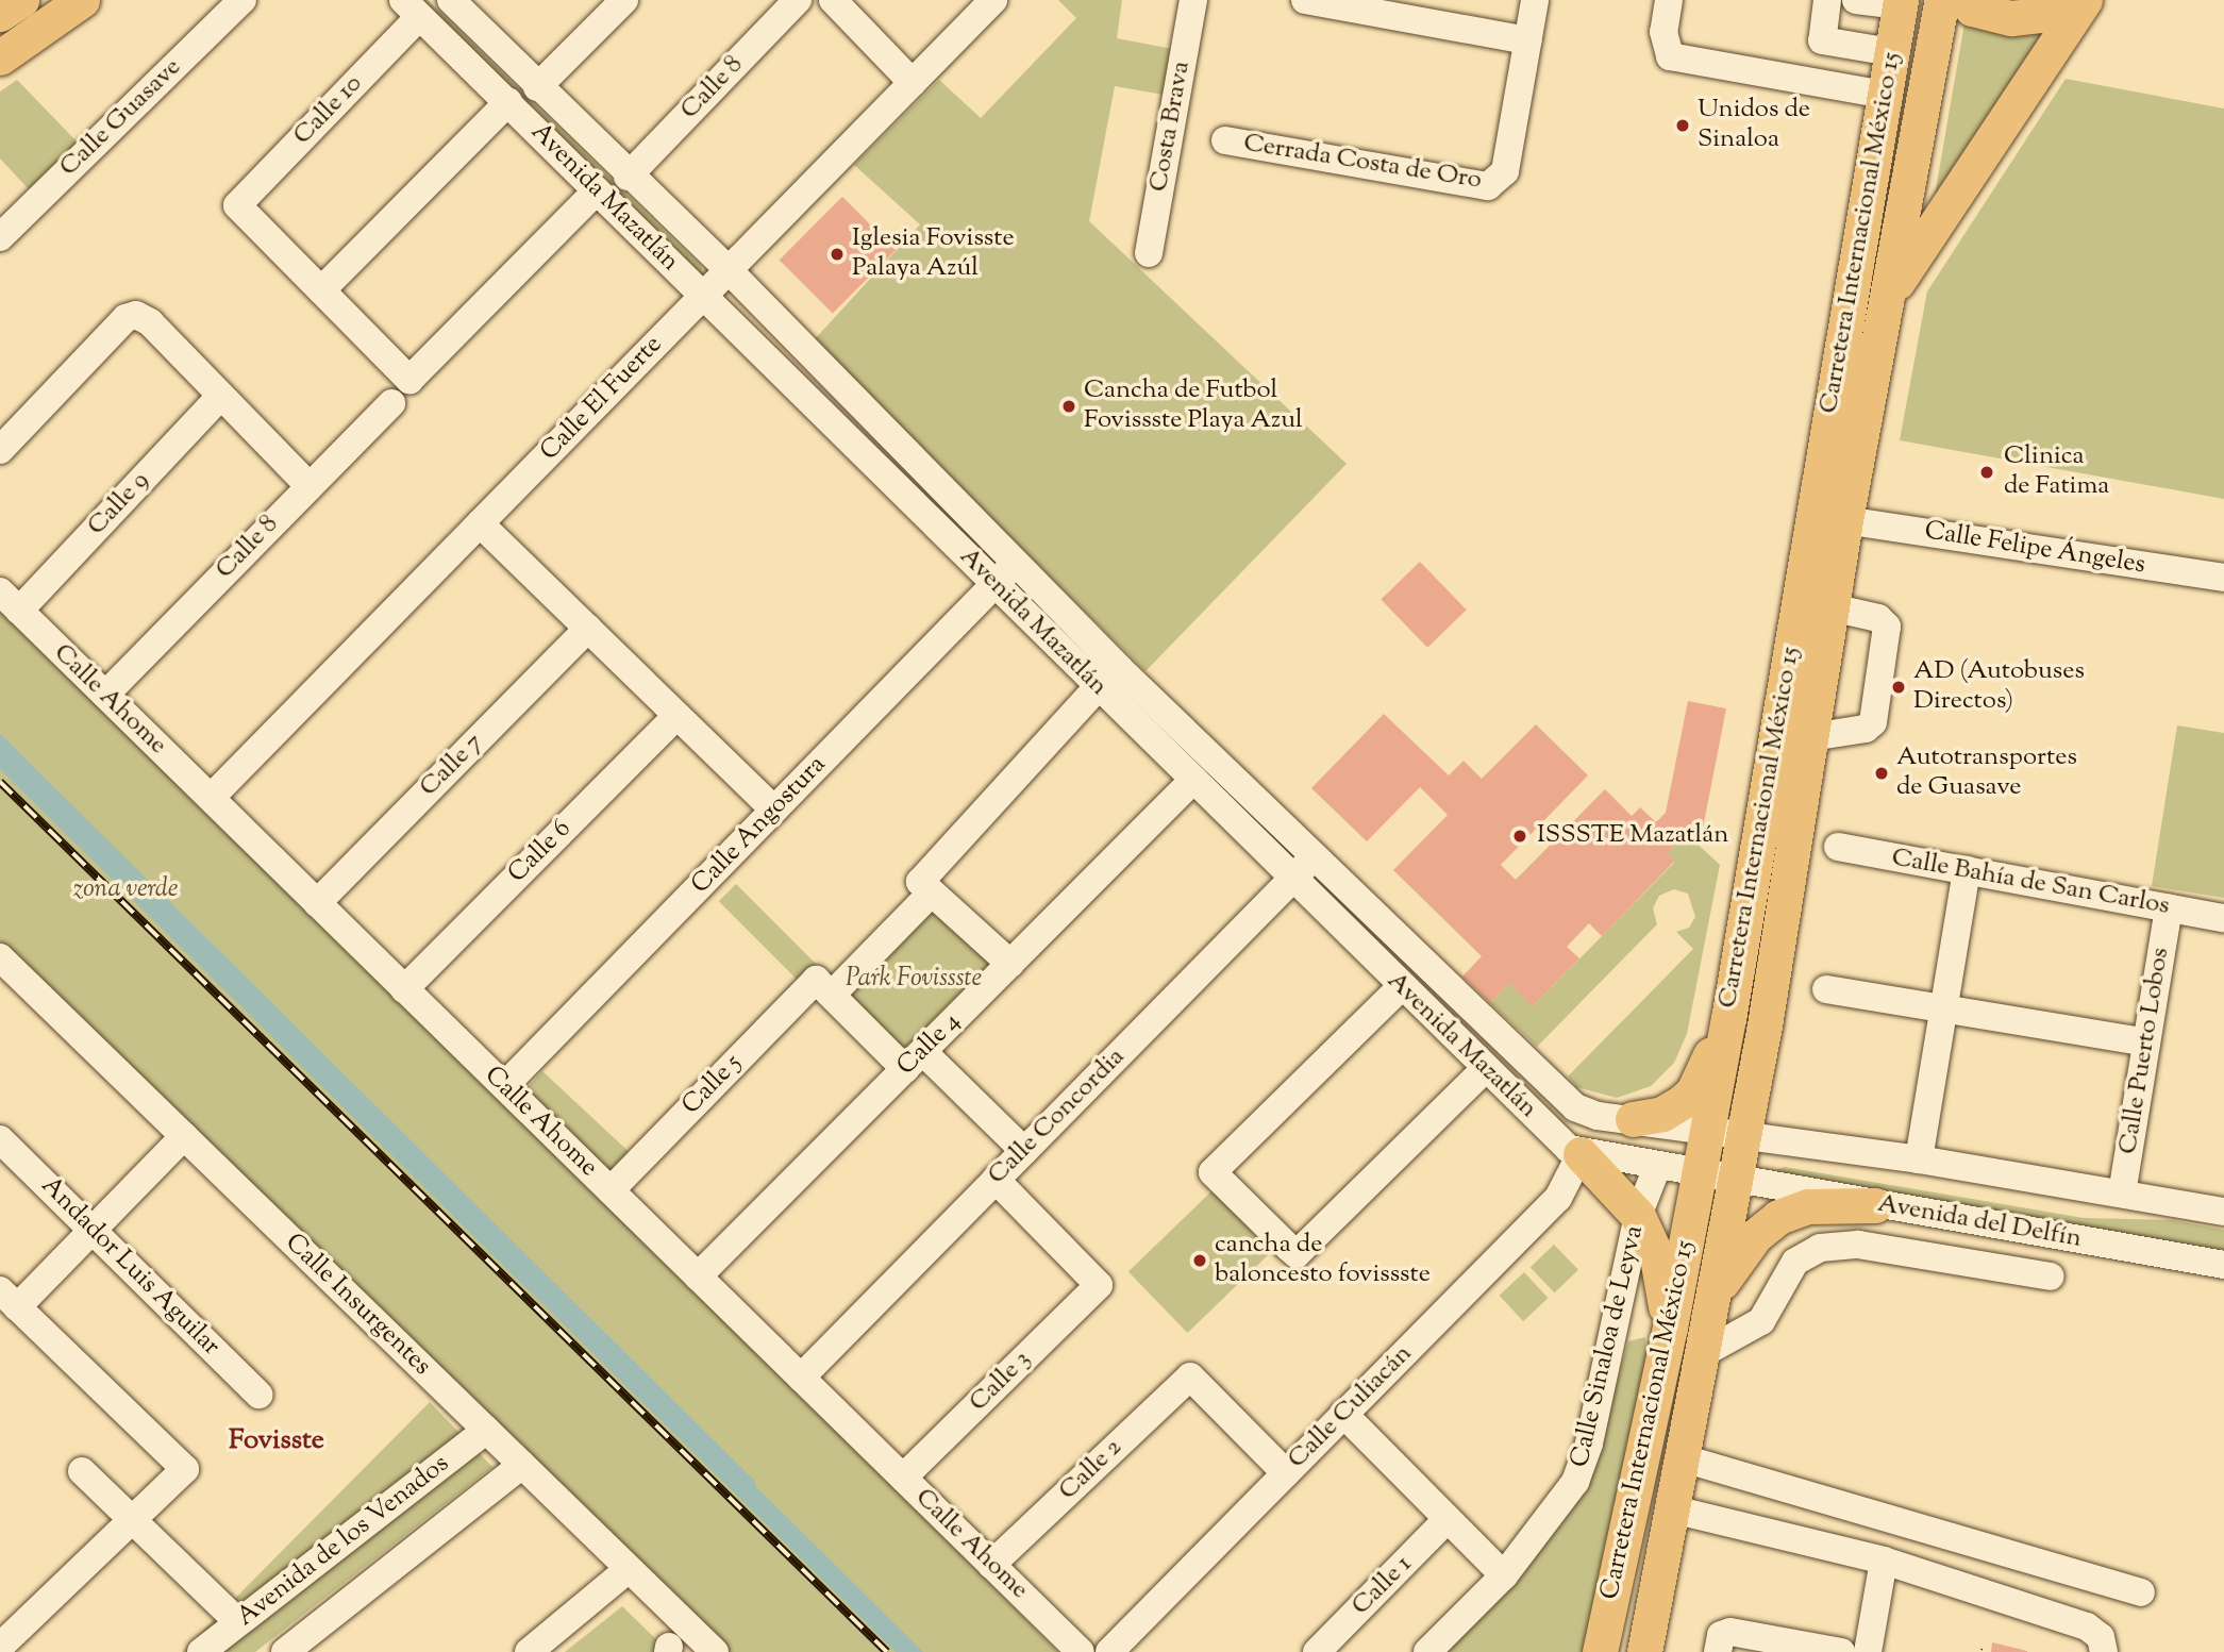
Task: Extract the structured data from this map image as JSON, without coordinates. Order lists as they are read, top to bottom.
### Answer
{
  "streets": {
    "main road": ["Carretera Internacional México 15"],
    "street": [
      "Calle 8",
      "Calle 10",
      "Calle Guasave",
      "Costa Brava",
      "Cerrada Costa de Oro",
      "Avenida Mazatlán",
      "Calle El Fuerte",
      "Calle 9",
      "Calle Felipe Ángeles",
      "Calle Ahome",
      "Calle 7",
      "Calle Angostura",
      "Calle 6",
      "Calle Bahía de San Carlos",
      "Calle 4",
      "Calle Puerto Lobos",
      "Calle 5",
      "Calle Concordia",
      "Avenida del Delfín",
      "Andador Luis Aguilar",
      "Calle Insurgentes",
      "Calle Sinaloa de Leyva",
      "Calle 3",
      "Calle Culiacán",
      "Calle 2",
      "Avenida de los Venados",
      "Calle 1"
    ]
  },
  "crossings": [
    ["Calle 8", "Avenida Mazatlán"],
    ["Calle 8", "Calle Ahome"],
    ["Calle 10", "Avenida Mazatlán"],
    ["Avenida Mazatlán", "Carretera Internacional México 15"],
    ["Avenida Mazatlán", "Calle El Fuerte"],
    ["Avenida Mazatlán", "Calle Angostura"],
    ["Avenida Mazatlán", "Calle 4"],
    ["Avenida Mazatlán", "Calle Concordia"],
    ["Avenida Mazatlán", "Calle Sinaloa de Leyva"],
    ["Avenida Mazatlán", "Calle Culiacán"],
    ["Carretera Internacional México 15", "Calle Felipe Ángeles"],
    ["Carretera Internacional México 15", "Avenida del Delfín"],
    ["Calle El Fuerte", "Calle Ahome"],
    ["Calle 9", "Calle Ahome"],
    ["Calle Ahome", "Calle 7"],
    ["Calle Ahome", "Calle Angostura"],
    ["Calle Ahome", "Calle 6"],
    ["Calle Ahome", "Calle 4"],
    ["Calle Ahome", "Calle 5"],
    ["Calle Ahome", "Calle Concordia"],
    ["Calle Ahome", "Calle 3"],
    ["Calle Ahome", "Calle 2"],
    ["Calle Bahía de San Carlos", "Calle Puerto Lobos"],
    ["Calle Puerto Lobos", "Avenida del Delfín"],
    ["Calle Concordia", "Calle 3"],
    ["Calle Insurgentes", "Avenida de los Venados"],
    ["Calle Culiacán", "Calle 2"]
  ],
  "districts": ["Fovisste"],
  "parks": ["zona verde", "Park Fovissste"],
  "places": [
    "Unidos de Sinaloa",
    "Iglesia Fovisste Palaya Azúl",
    "Cancha de Futbol Fovissste Playa Azul",
    "Clinica de Fatima",
    "AD (Autobuses Directos)",
    "Autotransportes de Guasave",
    "ISSSTE Mazatlán",
    "cancha de baloncesto fovissste"
  ]
}
